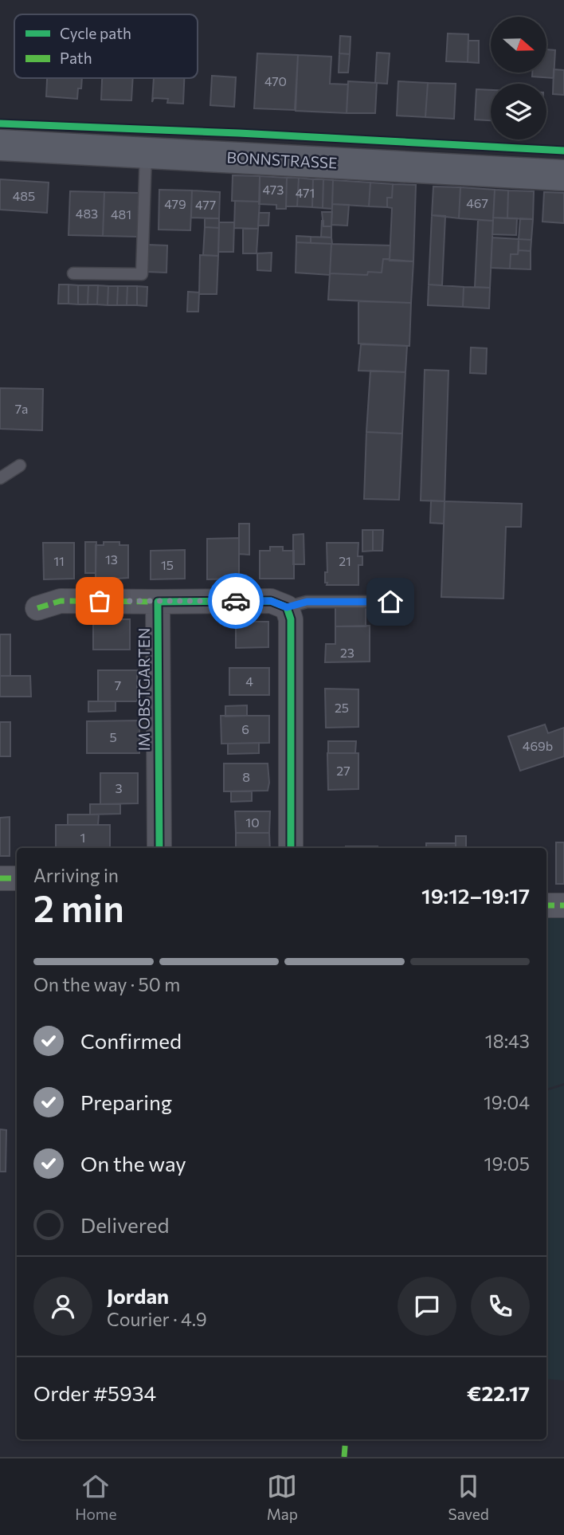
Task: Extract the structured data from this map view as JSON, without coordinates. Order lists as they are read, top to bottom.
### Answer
{
  "streets": {
    "main road": ["BONNSTRASSE"],
    "street": ["IM OBSTGARTEN"]
  },
  "house_numbers": [
    "470",
    "473",
    "471",
    "485",
    "467",
    "479",
    "477",
    "483",
    "481",
    "7a",
    "13",
    "11",
    "21",
    "15",
    "23",
    "4",
    "7",
    "25",
    "6",
    "5",
    "469b",
    "27",
    "8",
    "3",
    "10",
    "1"
  ],
  "legend": ["Cycle path", "Path"],
  "north": "right",
  "page": {
    "heading": ["2 min", "Arriving in", "19:12–19:17"],
    "panel": [
      "Jordan",
      "Courier · 4.9",
      "Order #5934",
      "€22.17"
    ],
    "bar": "On the way · 50 m",
    "list": [
      ["Confirmed", "18:43"],
      ["Preparing", "19:04"],
      ["On the way", "19:05"],
      "Delivered"
    ],
    "tabs": ["Home", "Map", "Saved"]
  }
}
